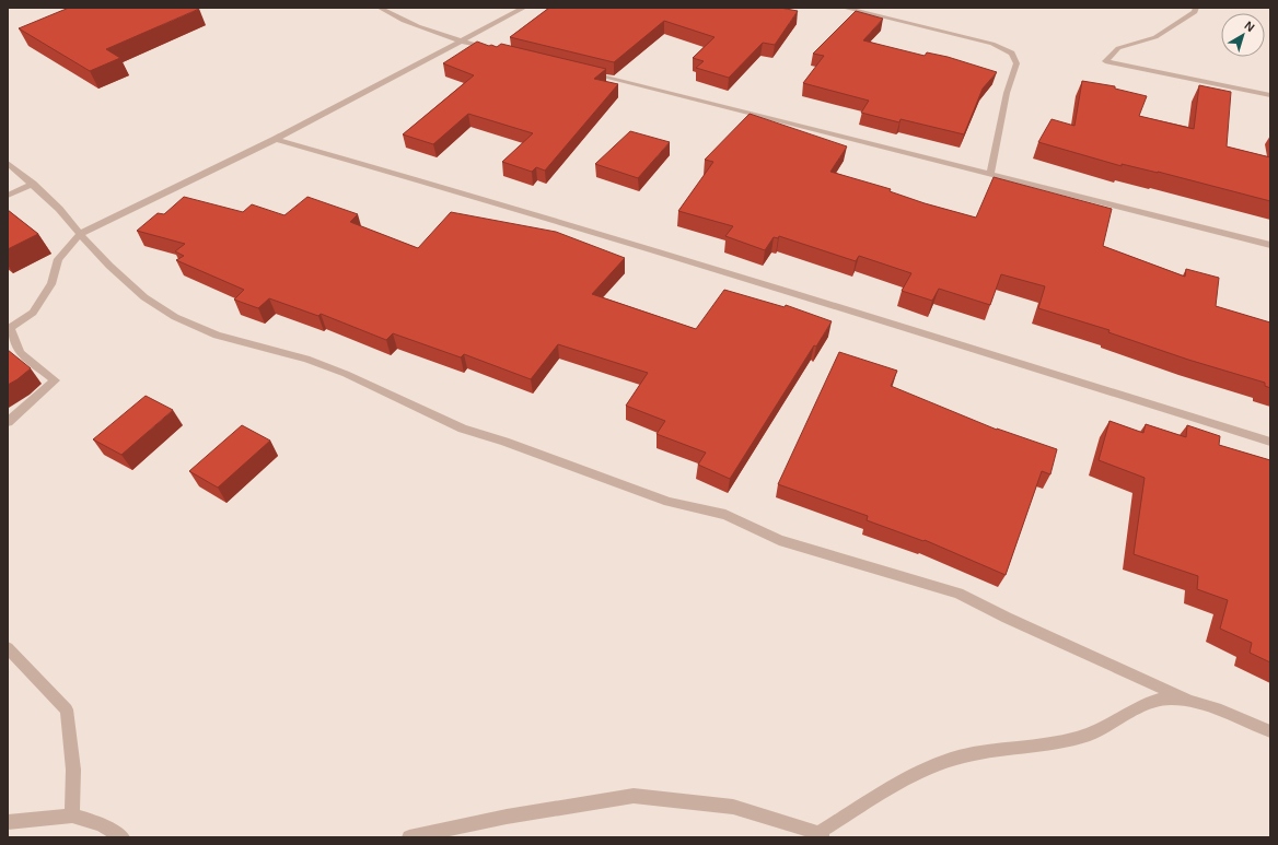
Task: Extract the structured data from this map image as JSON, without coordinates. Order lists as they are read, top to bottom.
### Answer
{
  "north": "top right"
}
